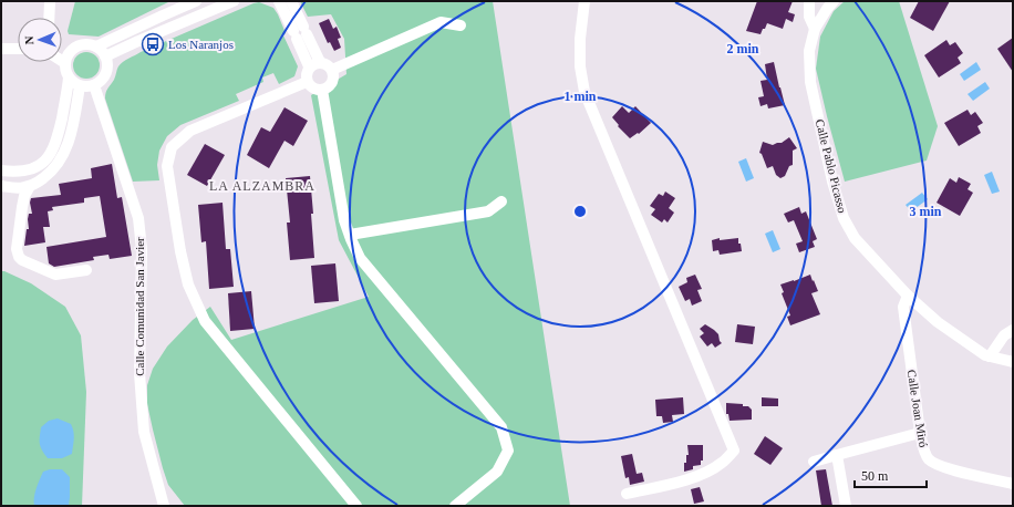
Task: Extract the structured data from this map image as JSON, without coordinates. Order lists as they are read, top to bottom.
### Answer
{
  "streets": {
    "street": ["Calle Pablo Picasso", "Calle Comunidad San Javier", "Calle Joan Miró"]
  },
  "crossings": [
    ["Calle Pablo Picasso", "Calle Joan Miró"]
  ],
  "districts": ["LA ALZAMBRA"],
  "places": {
    "bus stop": ["Los Naranjos"]
  },
  "scale_bar": "50 m",
  "north": "left",
  "rings": ["2 min", "1 min", "3 min"]
}
